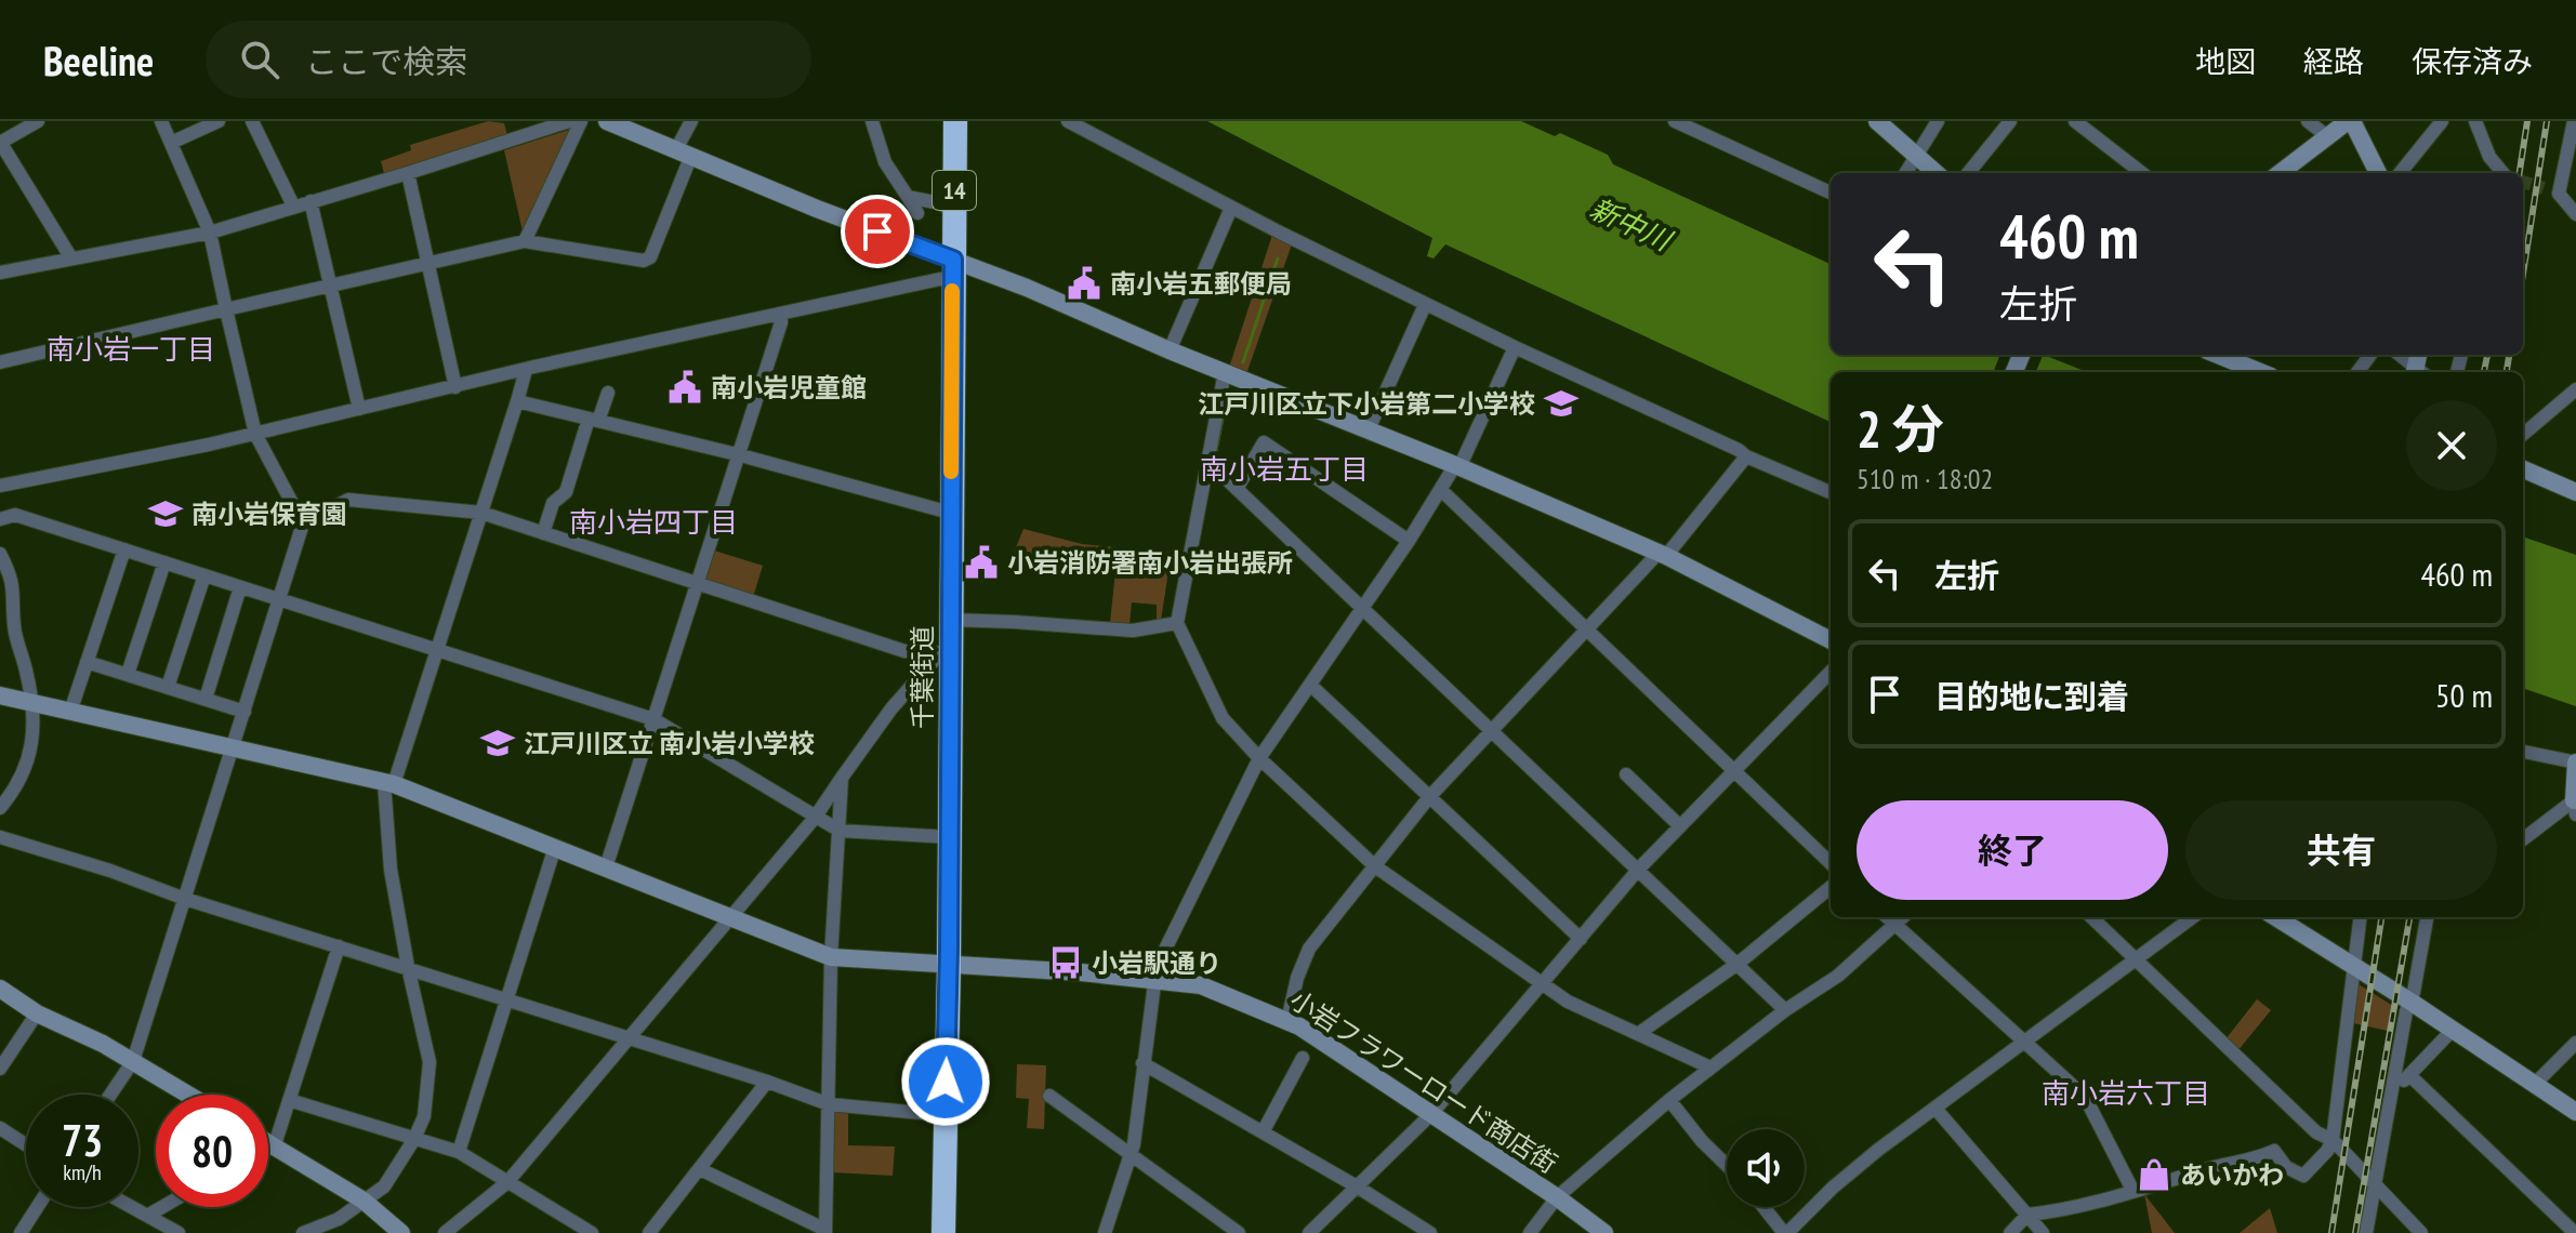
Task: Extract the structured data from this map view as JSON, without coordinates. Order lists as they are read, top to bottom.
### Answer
{
  "streets": {
    "highway": ["14", "千葉街道"],
    "street": ["小岩フラワーロード商店街"]
  },
  "crossings": [
    ["千葉街道", "小岩フラワーロード商店街"]
  ],
  "districts": [
    "南小岩一丁目",
    "南小岩五丁目",
    "南小岩四丁目",
    "南小岩六丁目"
  ],
  "water": ["新中川"],
  "places": {
    "public building": ["南小岩五郵便局", "南小岩児童館", "小岩消防署南小岩出張所"],
    "school or university": ["江戸川区立下小岩第二小学校", "南小岩保育園", "江戸川区立 南小岩小学校"],
    "bus stop": ["小岩駅通り"],
    "shop": ["あいかわ"]
  },
  "page": {
    "header": "Beeline",
    "search": "ここで検索",
    "nav": ["地図", "経路", "保存済み"],
    "turn": ["460 m", "左折"],
    "heading": ["2 分", "510 m · 18:02"],
    "list": [
      {
        "name": "左折",
        "value": "460 m"
      },
      {
        "name": "目的地に到着",
        "value": "50 m"
      }
    ],
    "buttons": ["終了", "共有"],
    "speed": "73 km/h",
    "limit": "80"
  }
}
